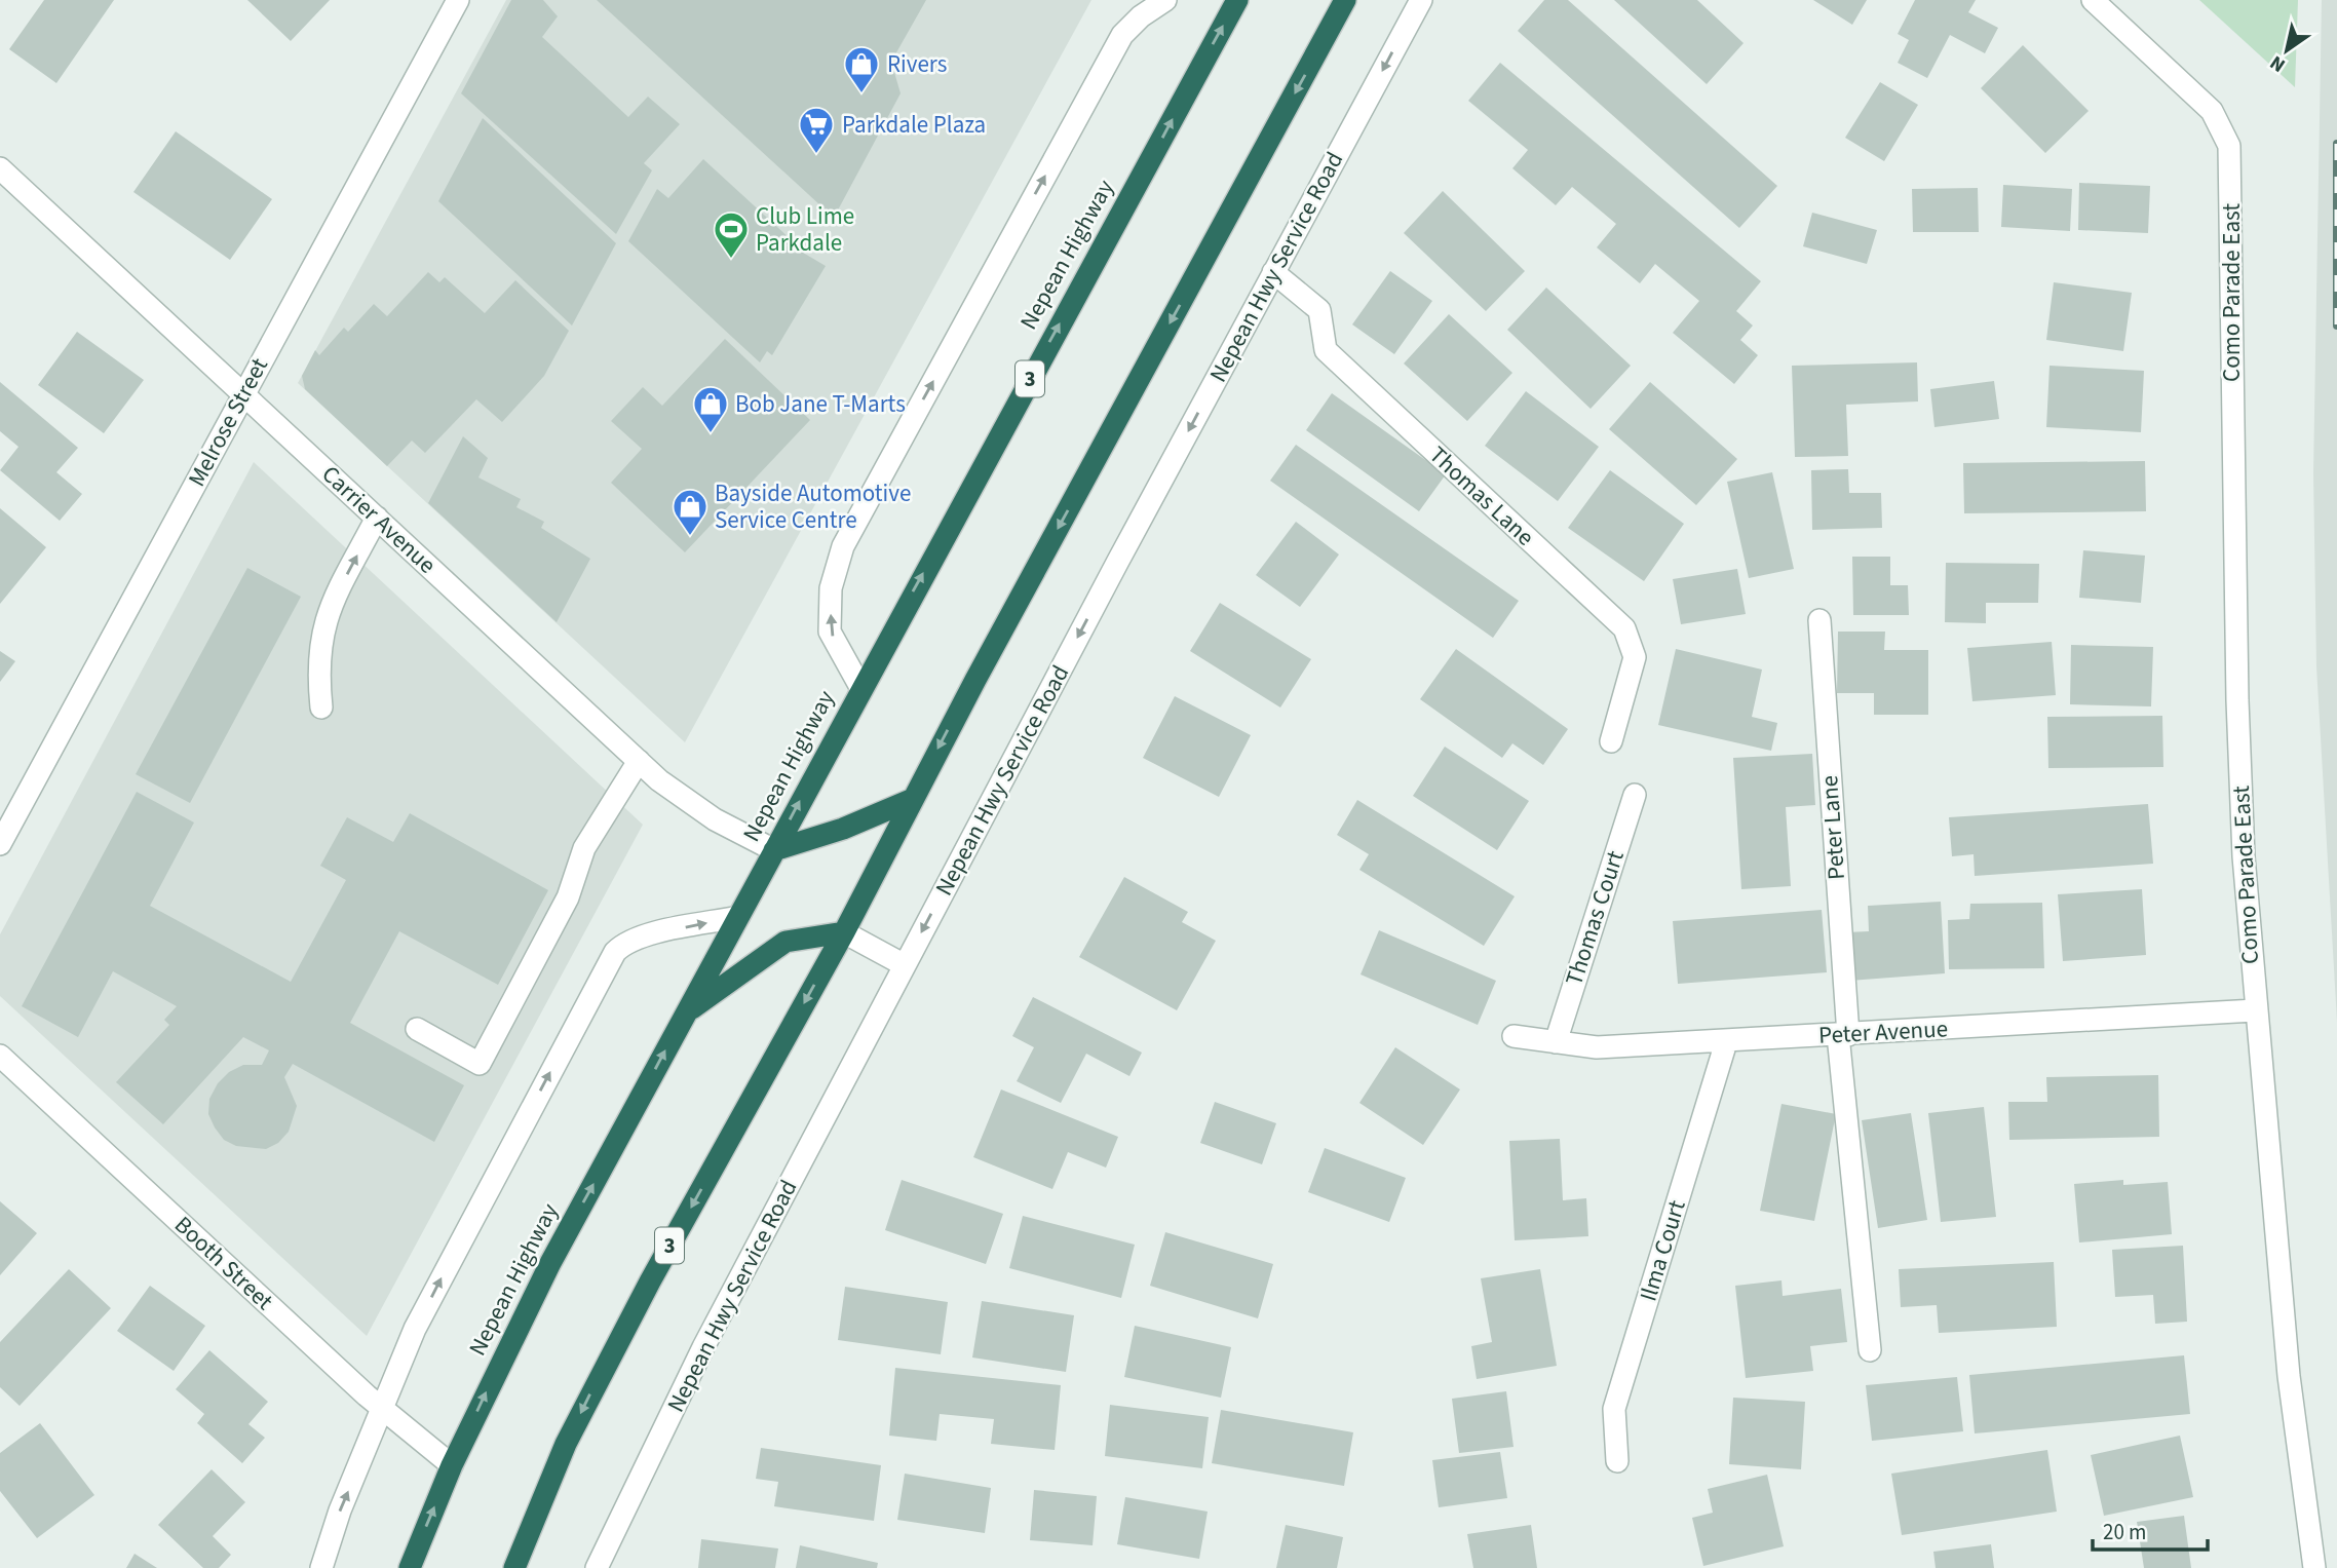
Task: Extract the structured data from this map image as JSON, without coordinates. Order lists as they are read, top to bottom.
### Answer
{
  "streets": {
    "highway": ["Nepean Highway", "3"],
    "street": [
      "Nepean Hwy Service Road",
      "Como Parade East",
      "Melrose Street",
      "Thomas Lane",
      "Carrier Avenue",
      "Peter Lane",
      "Thomas Court",
      "Peter Avenue",
      "Ilma Court",
      "Booth Street"
    ]
  },
  "crossings": [
    ["Nepean Highway", "Carrier Avenue"],
    ["Nepean Highway", "Booth Street"],
    ["Nepean Hwy Service Road", "Thomas Lane"],
    ["Como Parade East", "Peter Avenue"],
    ["Melrose Street", "Carrier Avenue"],
    ["Peter Lane", "Peter Avenue"],
    ["Thomas Court", "Peter Avenue"],
    ["Peter Avenue", "Ilma Court"]
  ],
  "one_way": ["Nepean Hwy Service Road"],
  "places": {
    "shop": ["Rivers", "Bob Jane T-Marts", "Bayside Automotive Service Centre"],
    "supermarket": ["Parkdale Plaza"],
    "sports": ["Club Lime Parkdale"]
  },
  "scale_bar": "20 m",
  "north": "bottom left"
}
